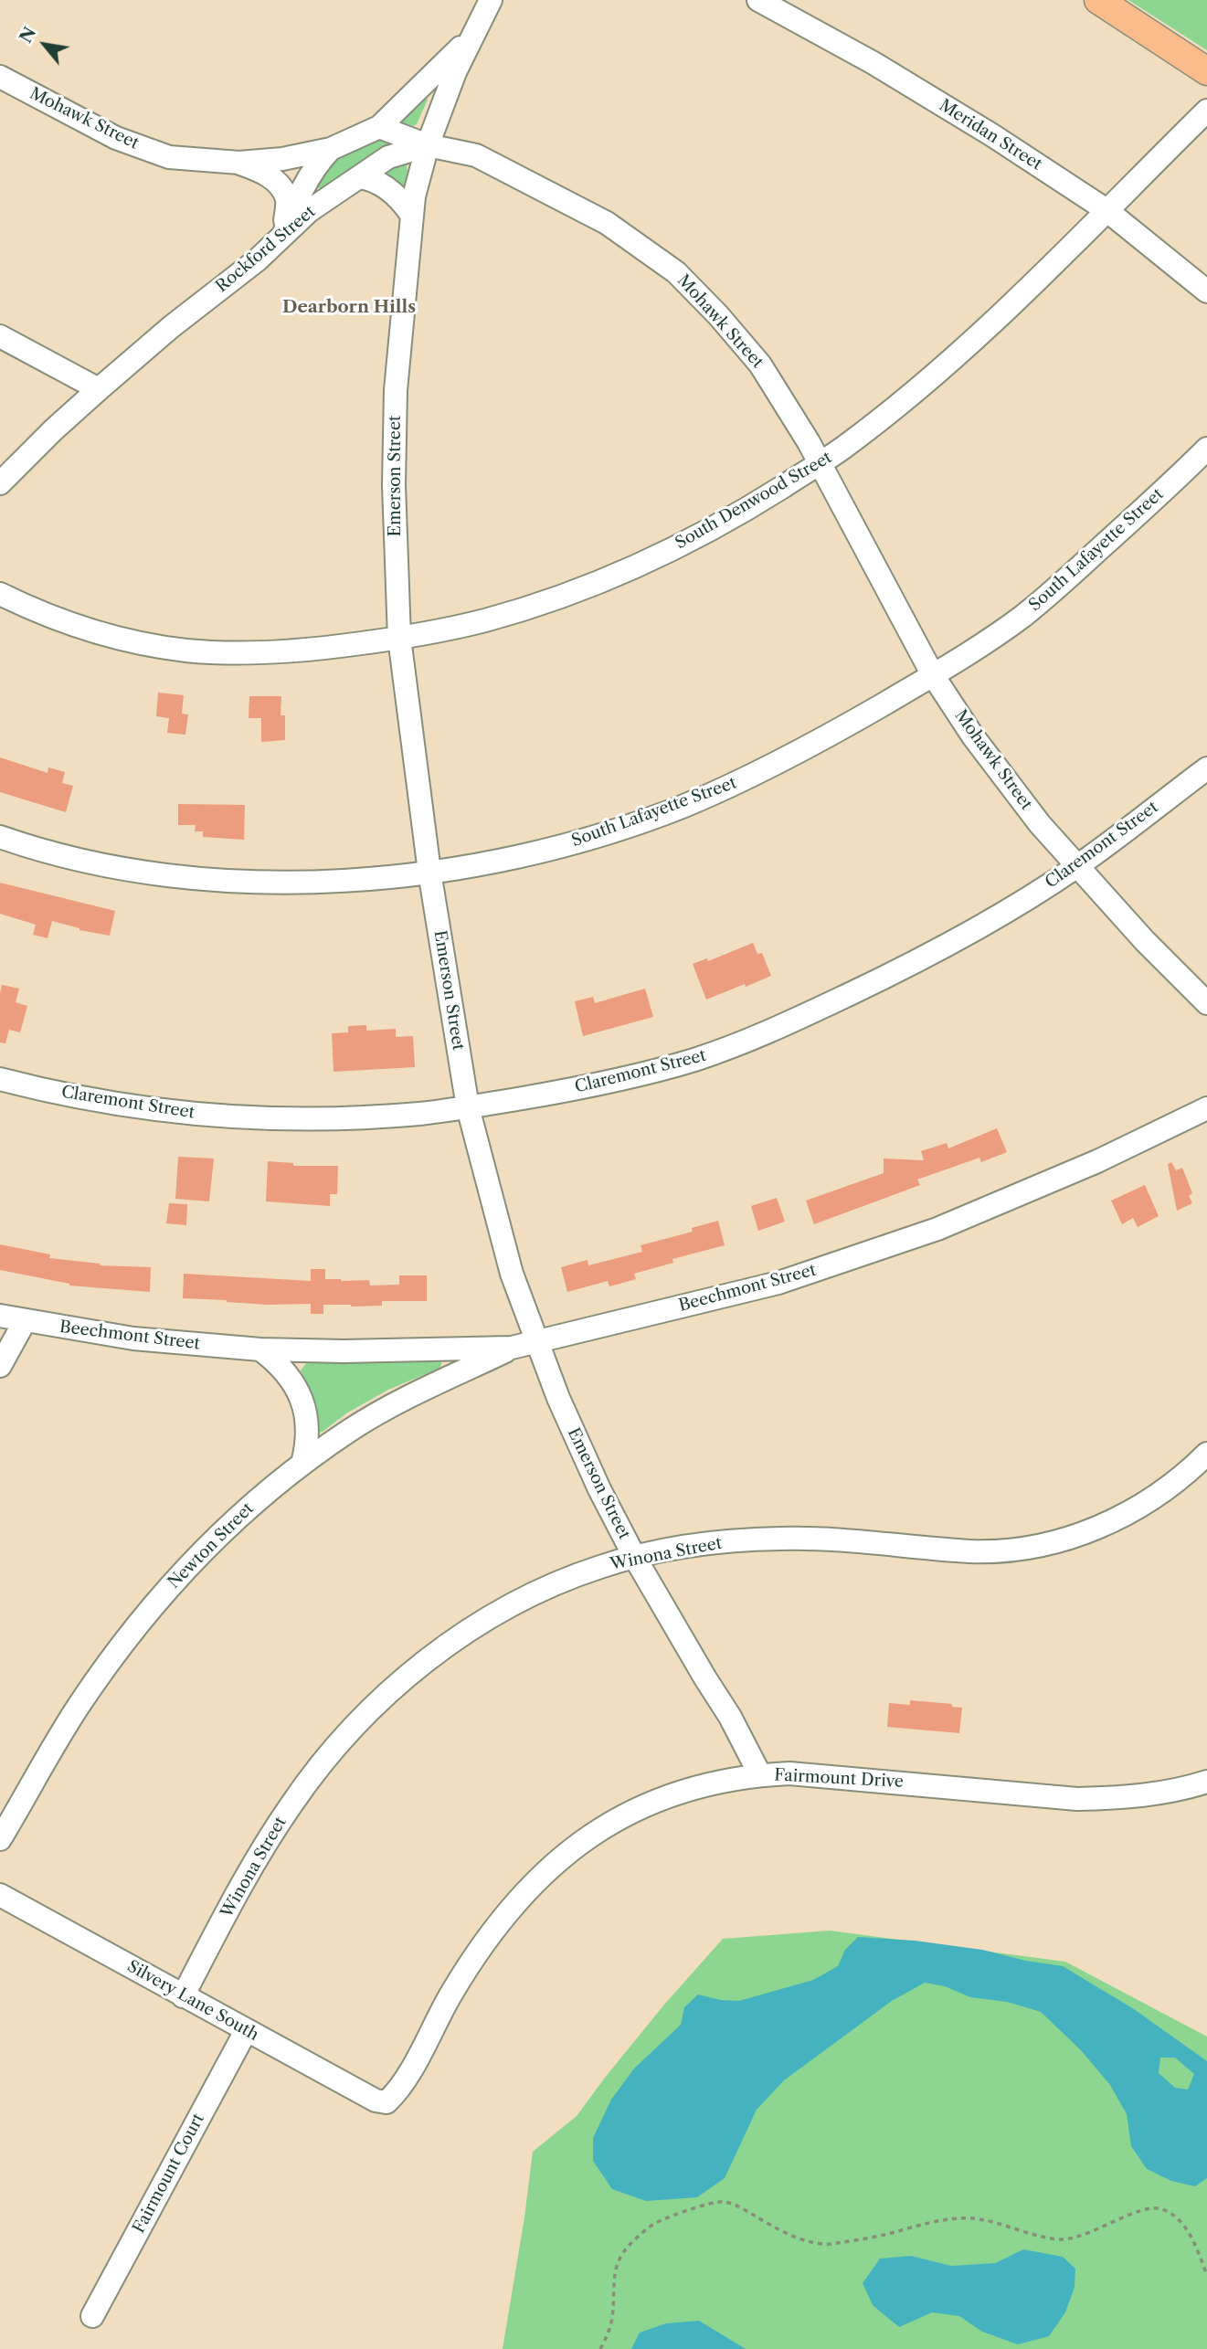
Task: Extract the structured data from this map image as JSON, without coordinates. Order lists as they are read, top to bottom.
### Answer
{
  "streets": {
    "street": [
      "Mohawk Street",
      "Meridan Street",
      "Rockford Street",
      "Emerson Street",
      "South Denwood Street",
      "South Lafayette Street",
      "Claremont Street",
      "Beechmont Street",
      "Newton Street",
      "Winona Street",
      "Fairmount Drive",
      "Silvery Lane South",
      "Fairmount Court"
    ]
  },
  "crossings": [
    ["Mohawk Street", "Rockford Street"],
    ["Mohawk Street", "Emerson Street"],
    ["Mohawk Street", "South Denwood Street"],
    ["Mohawk Street", "South Lafayette Street"],
    ["Mohawk Street", "Claremont Street"],
    ["Meridan Street", "South Denwood Street"],
    ["Rockford Street", "Emerson Street"],
    ["Emerson Street", "South Denwood Street"],
    ["Emerson Street", "South Lafayette Street"],
    ["Emerson Street", "Claremont Street"],
    ["Emerson Street", "Beechmont Street"],
    ["Emerson Street", "Winona Street"],
    ["Emerson Street", "Fairmount Drive"],
    ["Beechmont Street", "Newton Street"],
    ["Winona Street", "Silvery Lane South"],
    ["Fairmount Drive", "Silvery Lane South"],
    ["Silvery Lane South", "Fairmount Court"]
  ],
  "districts": ["Dearborn Hills"],
  "north": "top left"
}
